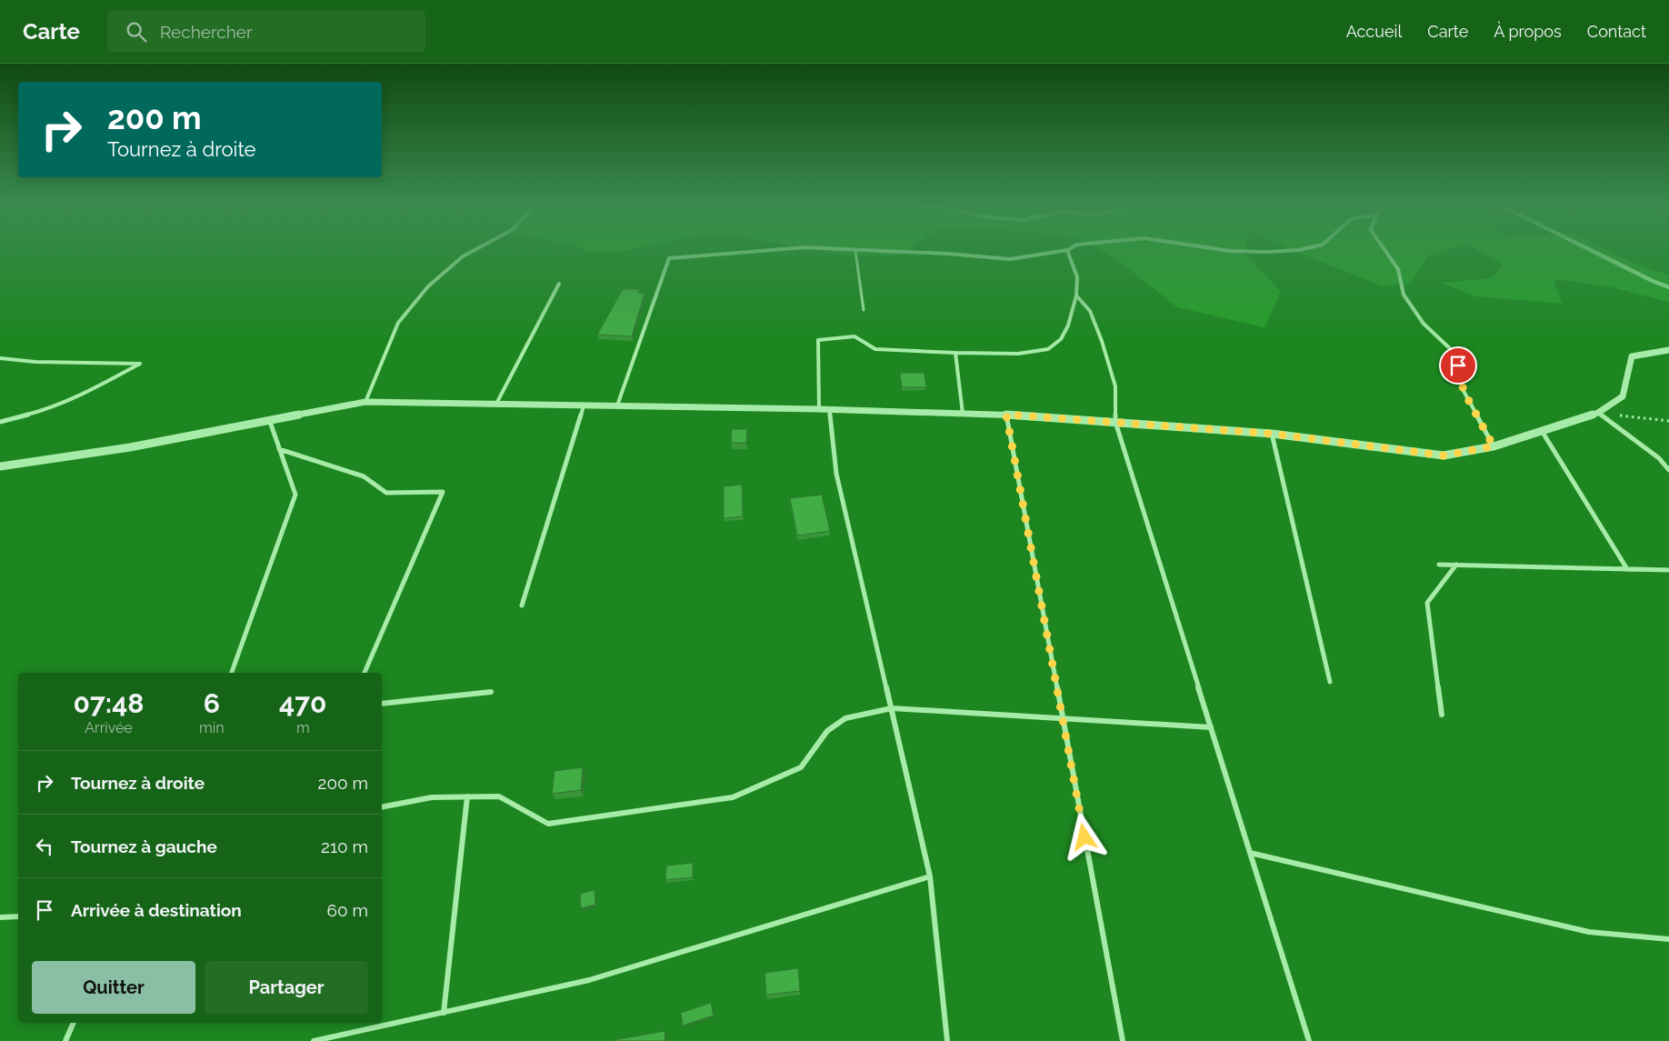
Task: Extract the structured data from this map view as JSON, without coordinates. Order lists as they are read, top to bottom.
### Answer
{
  "page": {
    "header": "Carte",
    "search": "Rechercher",
    "nav": [
      "Accueil",
      "Carte",
      "À propos",
      "Contact"
    ],
    "turn": ["200 m", "Tournez à droite"],
    "eta": [
      "07:48",
      "Arrivée",
      "6",
      "min",
      "470",
      "m"
    ],
    "list": [
      {
        "name": "Tournez à droite",
        "value": "200 m"
      },
      {
        "name": "Tournez à gauche",
        "value": "210 m"
      },
      {
        "name": "Arrivée à destination",
        "value": "60 m"
      }
    ],
    "buttons": ["Quitter", "Partager"]
  }
}
